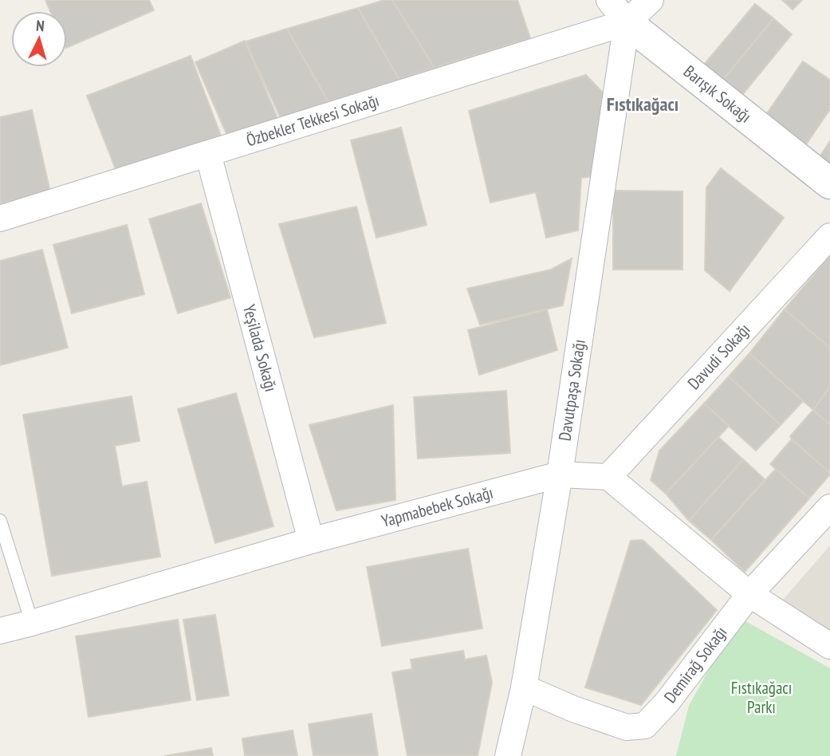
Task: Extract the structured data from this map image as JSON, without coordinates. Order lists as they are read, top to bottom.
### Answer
{
  "streets": {
    "street": [
      "Barışık Sokağı",
      "Özbekler Tekkesi Sokağı",
      "Yeşilada Sokağı",
      "Davudi Sokağı",
      "Davutpaşa Sokağı",
      "Yapmabebek Sokağı",
      "Demirağ Sokağı"
    ]
  },
  "crossings": [
    ["Barışık Sokağı", "Özbekler Tekkesi Sokağı"],
    ["Barışık Sokağı", "Davutpaşa Sokağı"],
    ["Özbekler Tekkesi Sokağı", "Yeşilada Sokağı"],
    ["Özbekler Tekkesi Sokağı", "Davutpaşa Sokağı"],
    ["Yeşilada Sokağı", "Yapmabebek Sokağı"],
    ["Davudi Sokağı", "Yapmabebek Sokağı"],
    ["Davutpaşa Sokağı", "Yapmabebek Sokağı"],
    ["Davutpaşa Sokağı", "Demirağ Sokağı"]
  ],
  "districts": ["Fıstıkağacı"],
  "parks": ["Fıstıkağacı Parkı"],
  "north": "top"
}
